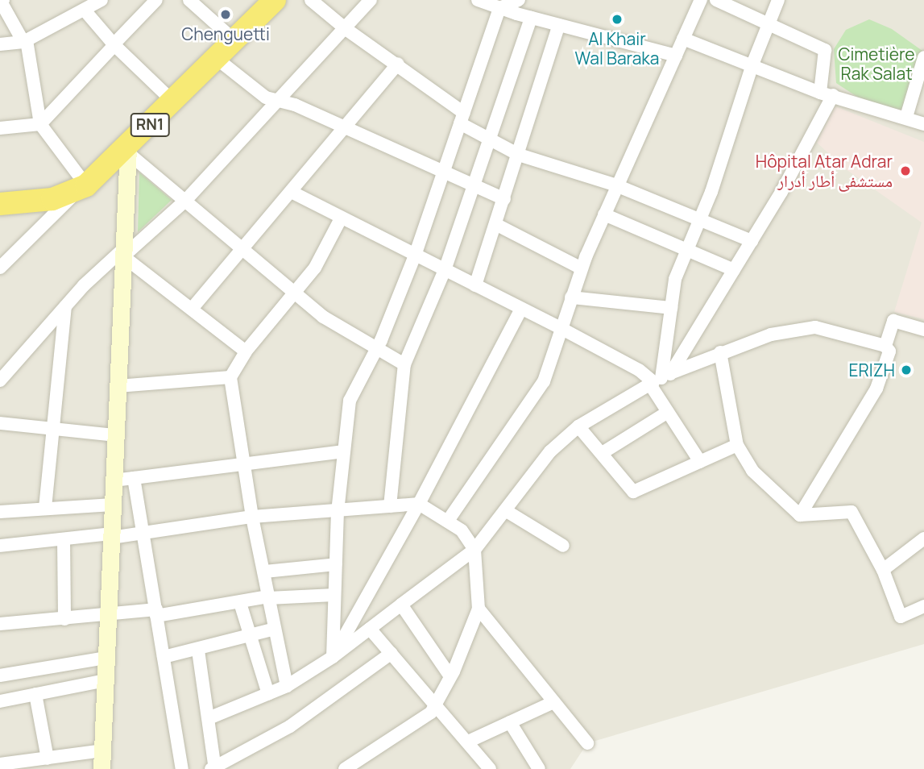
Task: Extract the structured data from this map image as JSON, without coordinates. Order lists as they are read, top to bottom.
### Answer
{
  "streets": {
    "highway": ["RN1"]
  },
  "parks": ["Cimetière Rak Salat"],
  "places": [
    "Chenguetti",
    "Al Khair Wal Baraka",
    "Hôpital Atar Adrar مستشفى أطار أدرار",
    "ERIZH"
  ]
}
